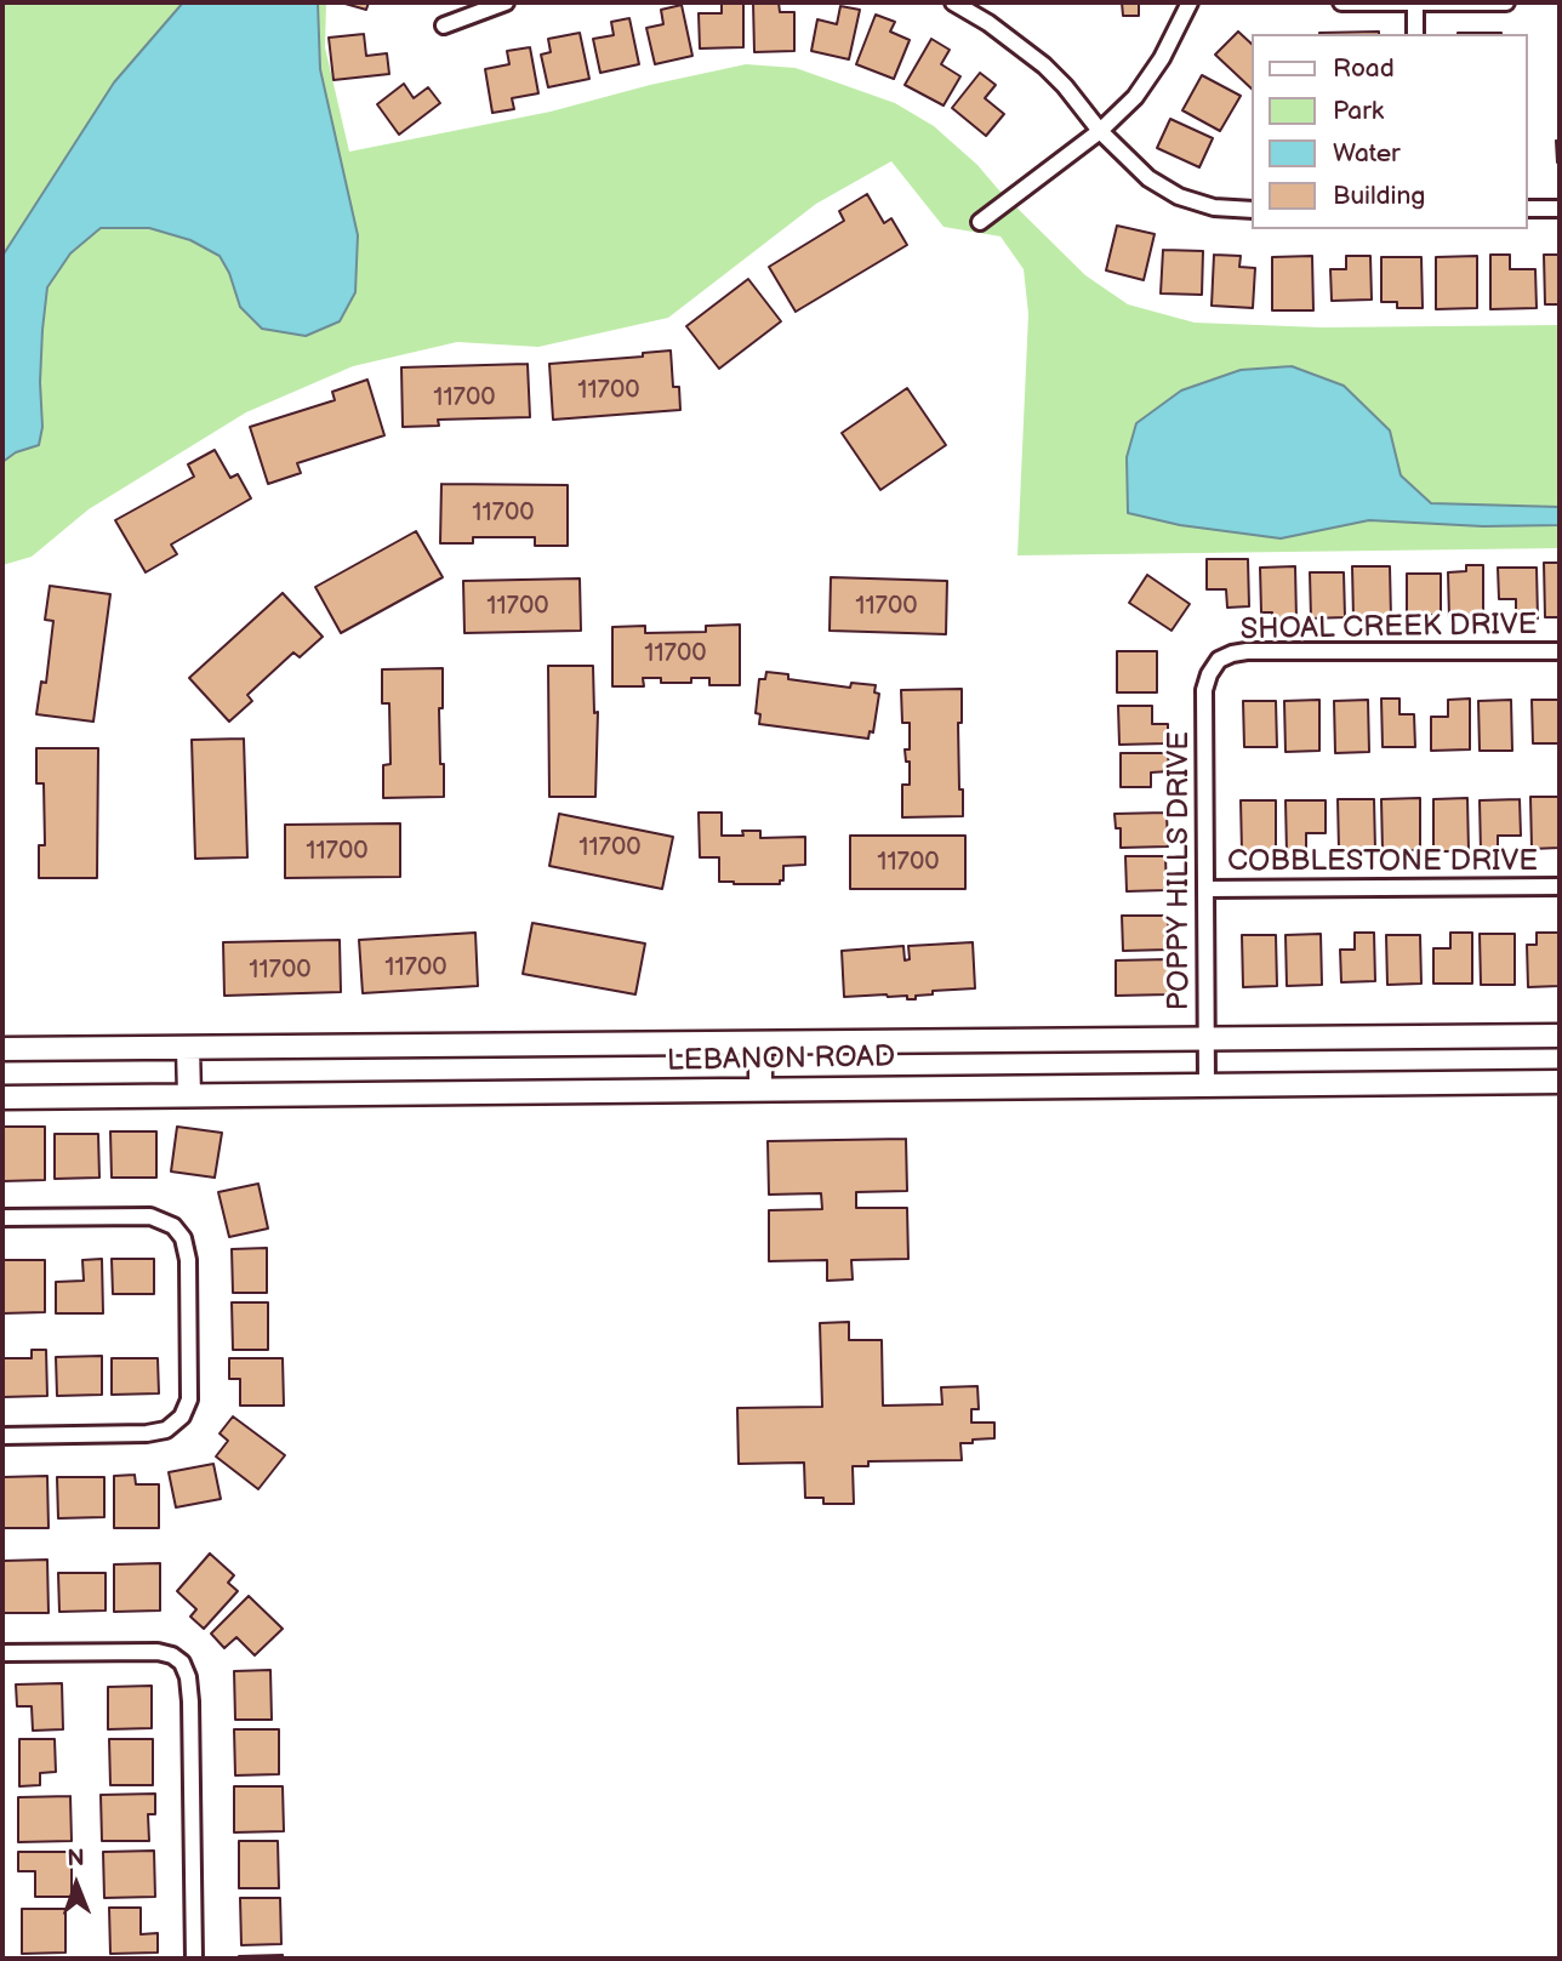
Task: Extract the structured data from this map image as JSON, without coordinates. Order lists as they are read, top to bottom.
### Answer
{
  "streets": {
    "main road": ["LEBANON ROAD"],
    "street": ["SHOAL CREEK DRIVE", "COBBLESTONE DRIVE", "POPPY HILLS DRIVE"]
  },
  "crossings": [
    ["SHOAL CREEK DRIVE", "POPPY HILLS DRIVE"],
    ["COBBLESTONE DRIVE", "POPPY HILLS DRIVE"],
    ["POPPY HILLS DRIVE", "LEBANON ROAD"]
  ],
  "house_numbers": [
    "11700",
    "11700",
    "11700",
    "11700",
    "11700",
    "11700",
    "11700",
    "11700",
    "11700",
    "11700",
    "11700"
  ],
  "legend": [
    "Road",
    "Park",
    "Water",
    "Building"
  ],
  "north": "top"
}
